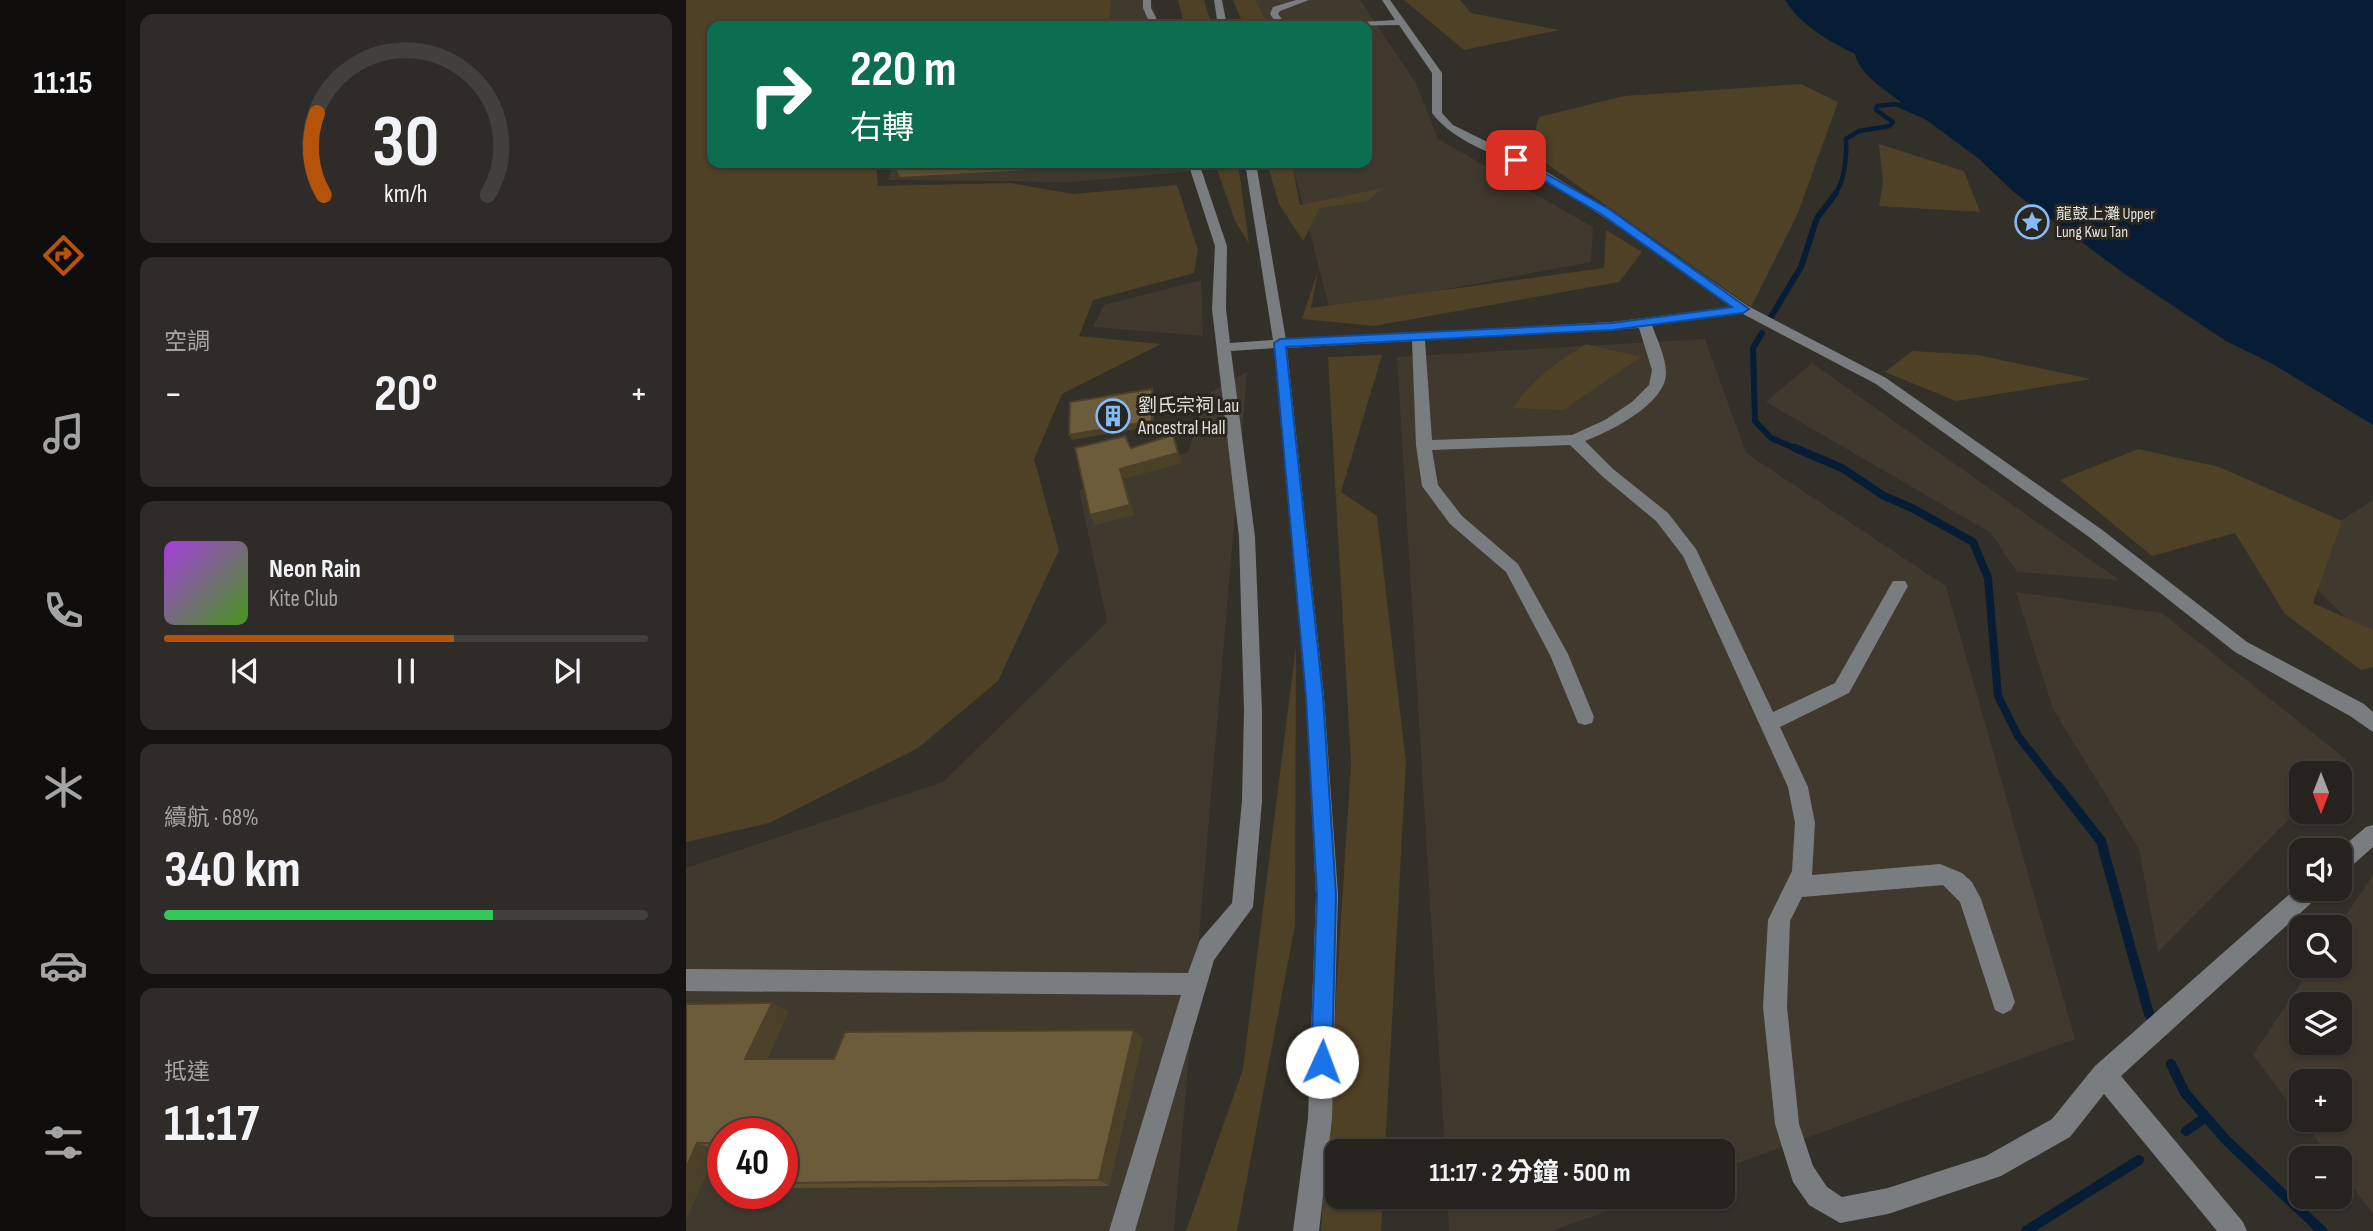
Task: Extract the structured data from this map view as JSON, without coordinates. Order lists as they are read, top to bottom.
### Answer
{
  "places": {
    "place": ["龍鼓上灘 Upper Lung Kwu Tan"],
    "building": ["劉氏宗祠 Lau Ancestral Hall"]
  },
  "north": "bottom",
  "page": {
    "tabs": "11:15",
    "turn": ["220 m", "右轉"],
    "tile": [
      "空調",
      ["續航 · 68%", "340 km"],
      ["抵達", "11:17"]
    ],
    "heat": ["−", "20°", "+"],
    "song": ["Neon Rain", "Kite Club"],
    "map_buttons": ["+", "−"],
    "limit": "40",
    "trip": "11:17 · 2 分鐘 · 500 m",
    "gauge": ["30", "km/h"]
  }
}
